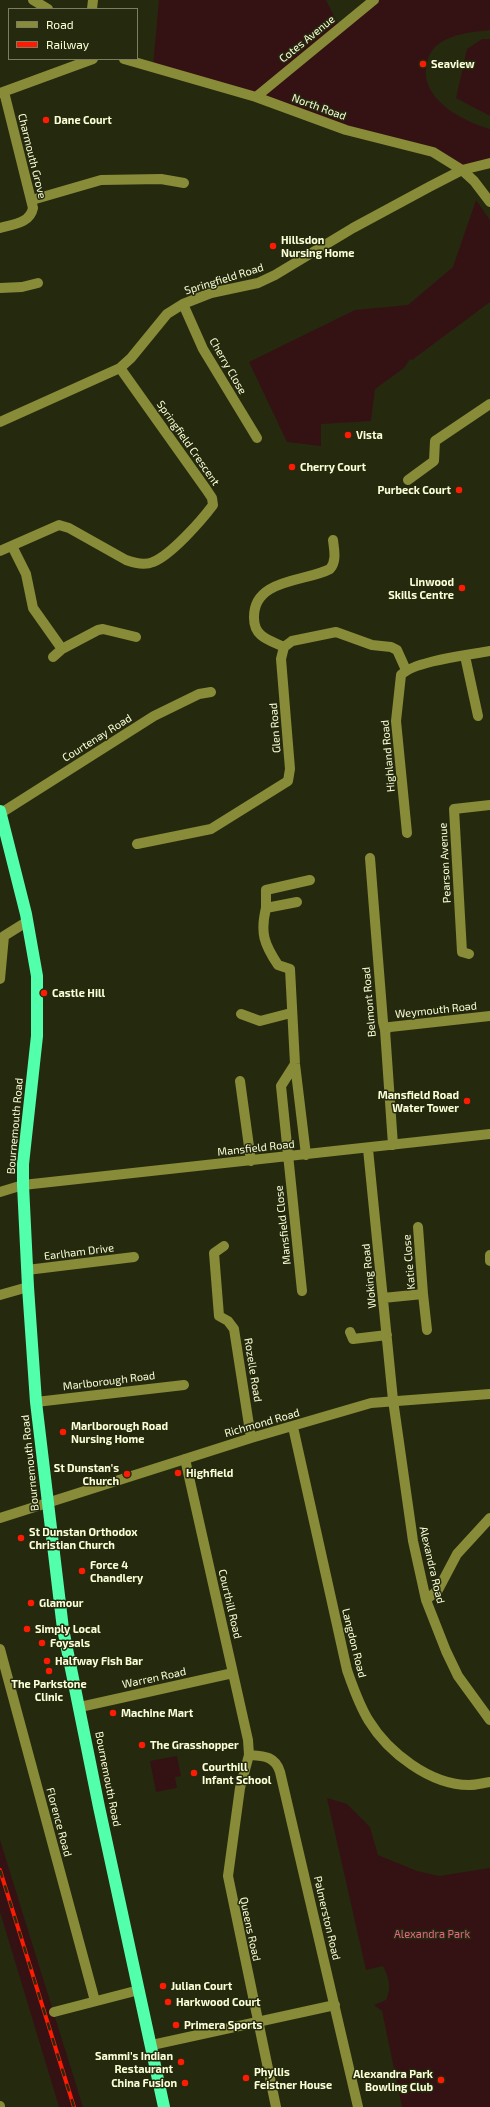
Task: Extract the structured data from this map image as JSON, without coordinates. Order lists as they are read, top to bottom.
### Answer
{
  "streets": {
    "highway": ["Bournemouth Road"],
    "street": [
      "Cotes Avenue",
      "North Road",
      "Charmouth Grove",
      "Springfield Road",
      "Cherry Close",
      "Springfield Crescent",
      "Glen Road",
      "Courtenay Road",
      "Highland Road",
      "Pearson Avenue",
      "Belmont Road",
      "Weymouth Road",
      "Mansfield Road",
      "Mansfield Close",
      "Earlham Drive",
      "Katie Close",
      "Woking Road",
      "Rozelle Road",
      "Marlborough Road",
      "Richmond Road",
      "Alexandra Road",
      "Courthill Road",
      "Langdon Road",
      "Warren Road",
      "Florence Road",
      "Palmerston Road",
      "Queens Road"
    ]
  },
  "crossings": [
    ["Cotes Avenue", "North Road"],
    ["North Road", "Springfield Road"],
    ["Springfield Road", "Cherry Close"],
    ["Springfield Road", "Springfield Crescent"],
    ["Courtenay Road", "Bournemouth Road"],
    ["Belmont Road", "Weymouth Road"],
    ["Belmont Road", "Mansfield Road"],
    ["Bournemouth Road", "Mansfield Road"],
    ["Bournemouth Road", "Earlham Drive"],
    ["Bournemouth Road", "Marlborough Road"],
    ["Bournemouth Road", "Richmond Road"],
    ["Bournemouth Road", "Warren Road"],
    ["Mansfield Road", "Mansfield Close"],
    ["Mansfield Road", "Woking Road"],
    ["Katie Close", "Woking Road"],
    ["Woking Road", "Richmond Road"],
    ["Woking Road", "Alexandra Road"],
    ["Rozelle Road", "Richmond Road"],
    ["Richmond Road", "Alexandra Road"],
    ["Richmond Road", "Courthill Road"],
    ["Richmond Road", "Langdon Road"],
    ["Courthill Road", "Warren Road"],
    ["Courthill Road", "Palmerston Road"],
    ["Courthill Road", "Queens Road"],
    ["Palmerston Road", "Queens Road"]
  ],
  "parks": ["Alexandra Park"],
  "places": [
    "Seaview",
    "Dane Court",
    "Hillsdon Nursing Home",
    "Vista",
    "Cherry Court",
    "Purbeck Court",
    "Linwood Skills Centre",
    "Castle Hill",
    "Mansfield Road Water Tower",
    "Marlborough Road Nursing Home",
    "Highfield",
    "St Dunstan's Church",
    "St Dunstan Orthodox Christian Church",
    "Force 4 Chandlery",
    "Glamour",
    "Simply Local",
    "Foysals",
    "Halfway Fish Bar",
    "The Parkstone Clinic",
    "Machine Mart",
    "The Grasshopper",
    "Courthill Infant School",
    "Julian Court",
    "Harkwood Court",
    "Primera Sports",
    "Sammi's Indian Restaurant",
    "Phyllis Feistner House",
    "Alexandra Park Bowling Club",
    "China Fusion"
  ],
  "legend": ["Road", "Railway"]
}
